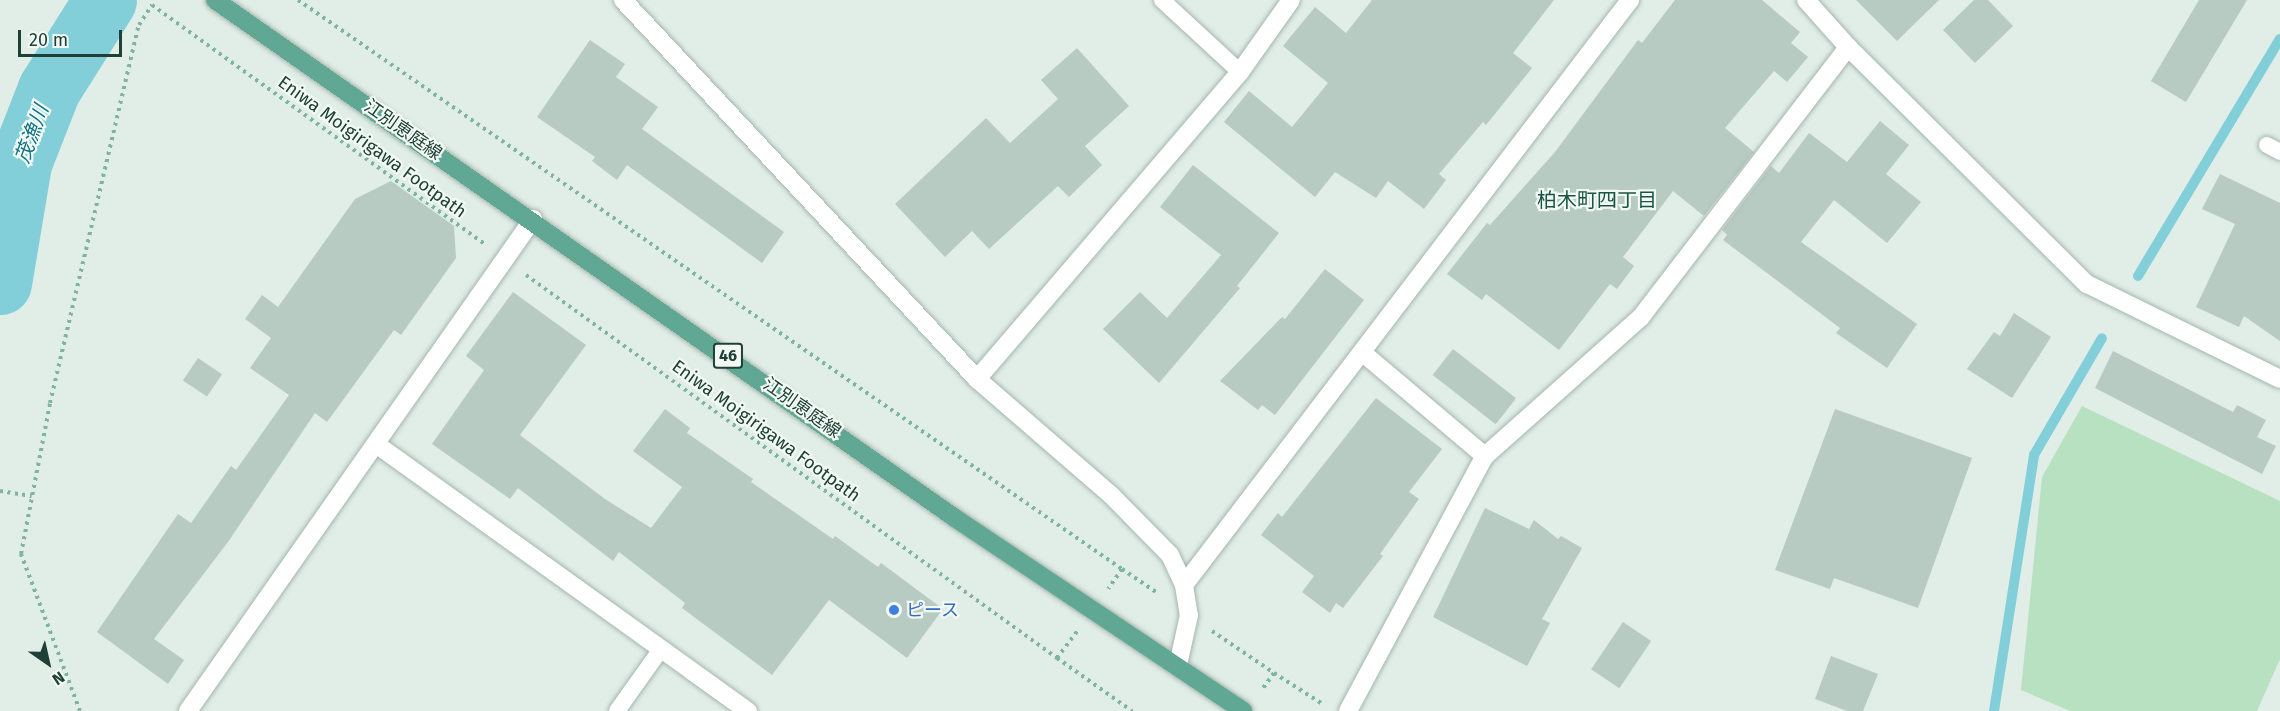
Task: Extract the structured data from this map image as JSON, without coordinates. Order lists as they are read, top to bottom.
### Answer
{
  "streets": {
    "main road": ["江別恵庭線", "46"],
    "path": ["Eniwa Moigirigawa Footpath"]
  },
  "districts": ["柏木町四丁目"],
  "water": ["茂漁川"],
  "places": ["ピース"],
  "scale_bar": "20 m",
  "north": "bottom right"
}
